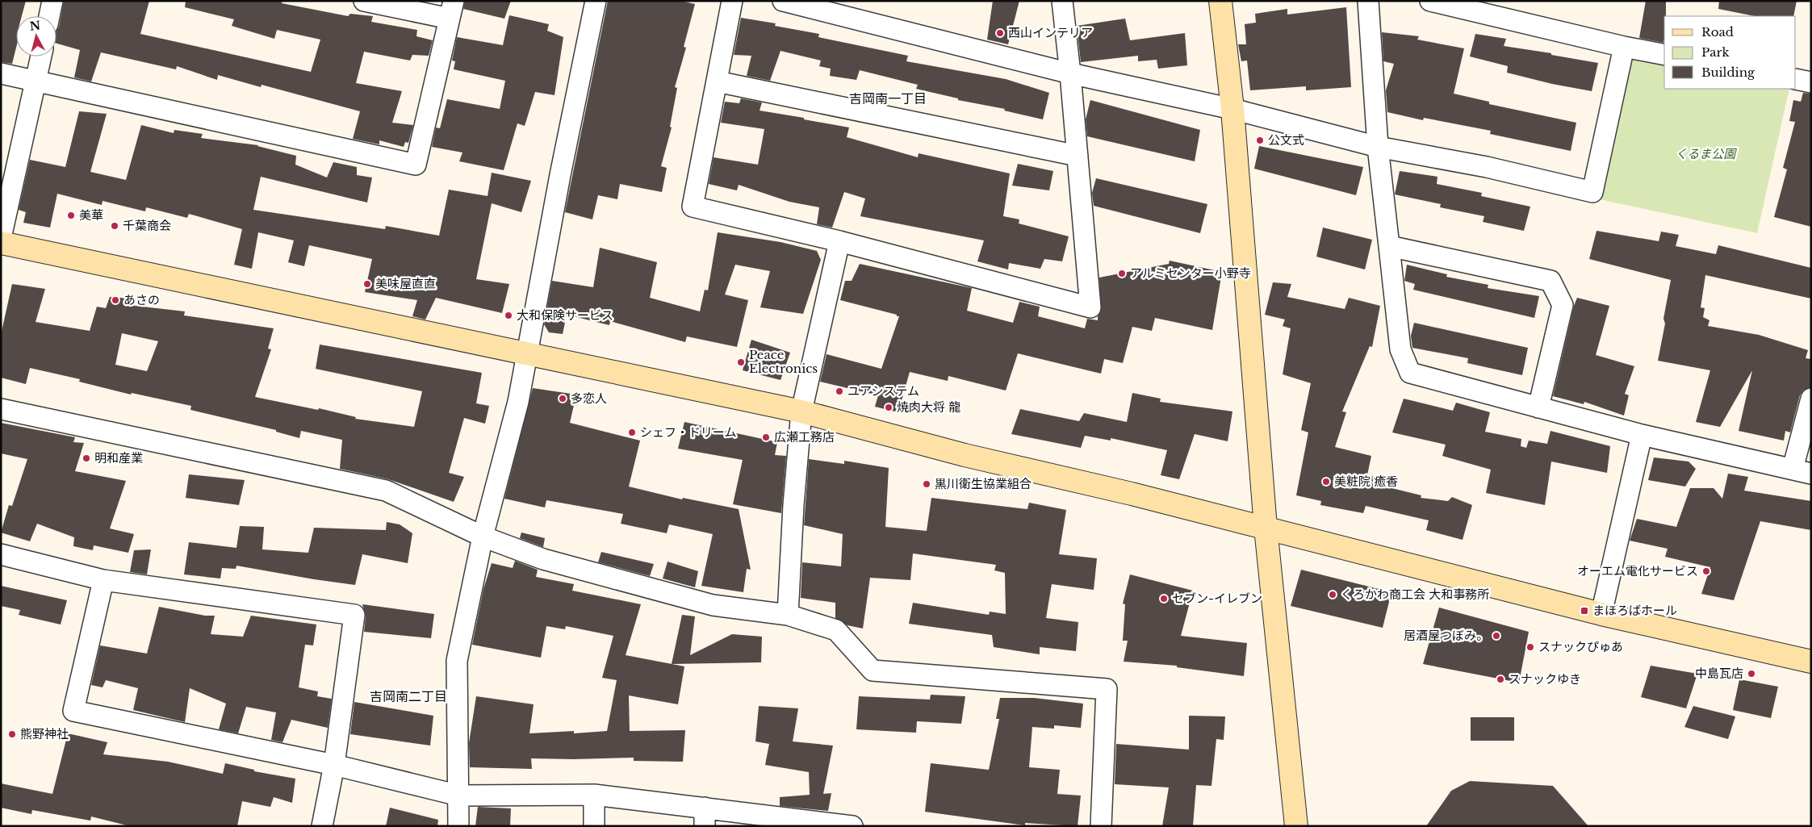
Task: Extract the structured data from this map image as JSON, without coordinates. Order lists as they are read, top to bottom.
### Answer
{
  "districts": ["吉岡南一丁目", "吉岡南二丁目"],
  "parks": ["くるま公園"],
  "places": {
    "other": [
      "西山インテリア",
      "公文式",
      "美華",
      "千葉商会",
      "アルミセンター小野寺",
      "美味屋直直",
      "あさの",
      "大和保険サービス",
      "Peace Electronics",
      "ユアシステム",
      "多恋人",
      "焼肉大将 龍",
      "シェフ・ドリーム",
      "広瀬工務店",
      "明和産業",
      "美粧院 癒香",
      "黒川衛生協業組合",
      "オーエム電化サービス",
      "くろかわ商工会 大和事務所",
      "セブン-イレブン",
      "居酒屋つぼみ。",
      "スナックぴゅあ",
      "中島瓦店",
      "スナックゆき",
      "熊野神社"
    ],
    "transit": ["まほろばホール"]
  },
  "legend": ["Road", "Park", "Building"],
  "north": "top"
}
